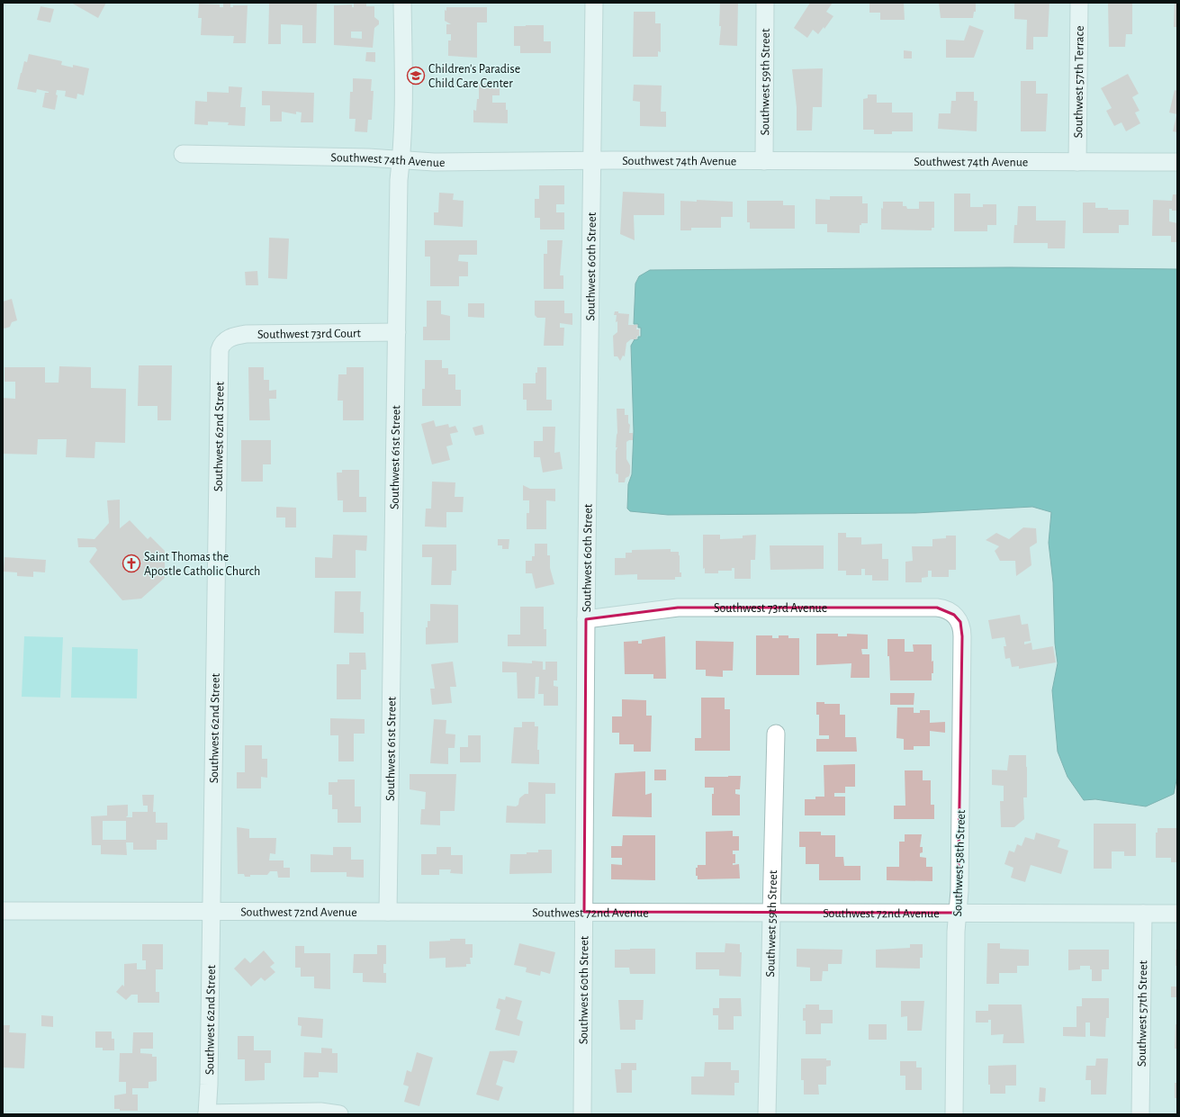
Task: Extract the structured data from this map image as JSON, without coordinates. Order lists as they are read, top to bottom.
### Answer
{
  "streets": {
    "street": [
      "Southwest 59th Street",
      "Southwest 57th Terrace",
      "Southwest 74th Avenue",
      "Southwest 60th Street",
      "Southwest 73rd Court",
      "Southwest 62nd Street",
      "Southwest 61st Street",
      "Southwest 73rd Avenue",
      "Southwest 58th Street",
      "Southwest 72nd Avenue",
      "Southwest 57th Street"
    ]
  },
  "crossings": [
    ["Southwest 59th Street", "Southwest 74th Avenue"],
    ["Southwest 59th Street", "Southwest 72nd Avenue"],
    ["Southwest 57th Terrace", "Southwest 74th Avenue"],
    ["Southwest 74th Avenue", "Southwest 60th Street"],
    ["Southwest 74th Avenue", "Southwest 61st Street"],
    ["Southwest 60th Street", "Southwest 73rd Avenue"],
    ["Southwest 60th Street", "Southwest 72nd Avenue"],
    ["Southwest 73rd Court", "Southwest 62nd Street"],
    ["Southwest 73rd Court", "Southwest 61st Street"],
    ["Southwest 62nd Street", "Southwest 72nd Avenue"],
    ["Southwest 61st Street", "Southwest 72nd Avenue"],
    ["Southwest 73rd Avenue", "Southwest 58th Street"],
    ["Southwest 58th Street", "Southwest 72nd Avenue"],
    ["Southwest 72nd Avenue", "Southwest 57th Street"]
  ],
  "places": {
    "school or university": ["Children's Paradise Child Care Center"],
    "church": ["Saint Thomas the Apostle Catholic Church"]
  }
}
